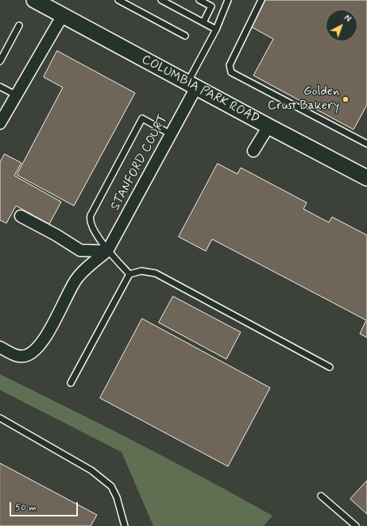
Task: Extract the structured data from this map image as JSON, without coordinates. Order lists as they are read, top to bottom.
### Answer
{
  "streets": {
    "street": ["COLUMBIA PARK ROAD", "STANFORD COURT"]
  },
  "crossings": [
    ["COLUMBIA PARK ROAD", "STANFORD COURT"]
  ],
  "places": ["Golden Crust Bakery"],
  "scale_bar": "50 m",
  "north": "top right"
}
